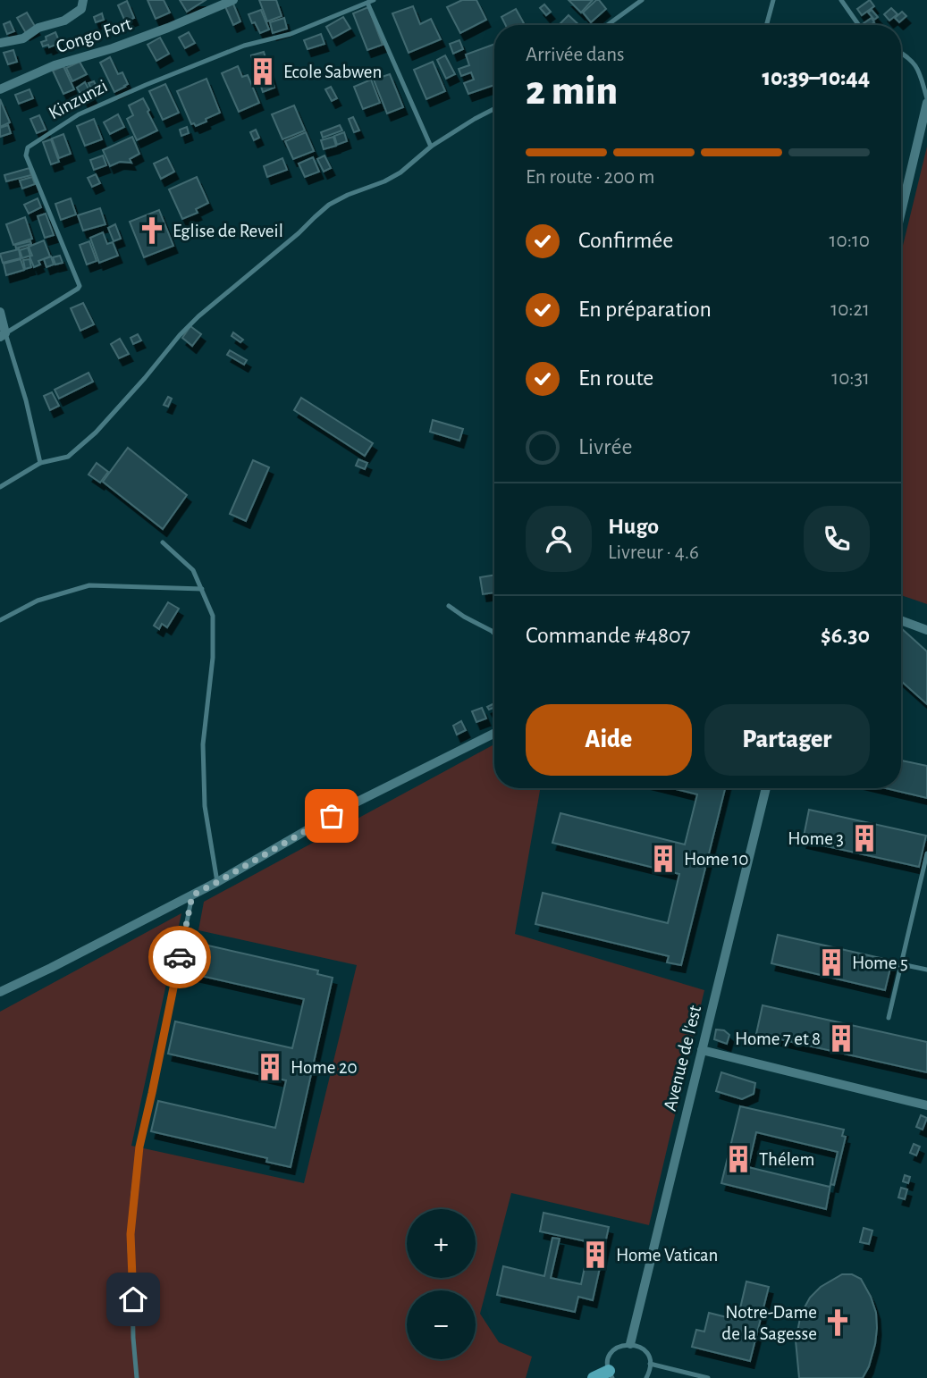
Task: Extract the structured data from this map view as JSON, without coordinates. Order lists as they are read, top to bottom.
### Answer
{
  "streets": {
    "street": ["Congo Fort", "Avenue de l'est"],
    "lane": ["Kinzunzi"]
  },
  "places": {
    "building": [
      "Ecole Sabwen",
      "Home 3",
      "Home 10",
      "Home 5",
      "Home 7 et 8",
      "Home 20",
      "Thélem",
      "Home Vatican"
    ],
    "church": ["Eglise de Reveil", "Notre-Dame de la Sagesse"]
  },
  "page": {
    "heading": ["2 min", "Arrivée dans", "10:39–10:44"],
    "panel": [
      "Hugo",
      "Livreur · 4.6",
      "Commande #4807",
      "$6.30"
    ],
    "bar": "En route · 200 m",
    "list": [
      ["Confirmée", "10:10"],
      ["En préparation", "10:21"],
      ["En route", "10:31"],
      "Livrée"
    ],
    "buttons": ["Aide", "Partager"],
    "map_buttons": ["+", "−"]
  }
}
